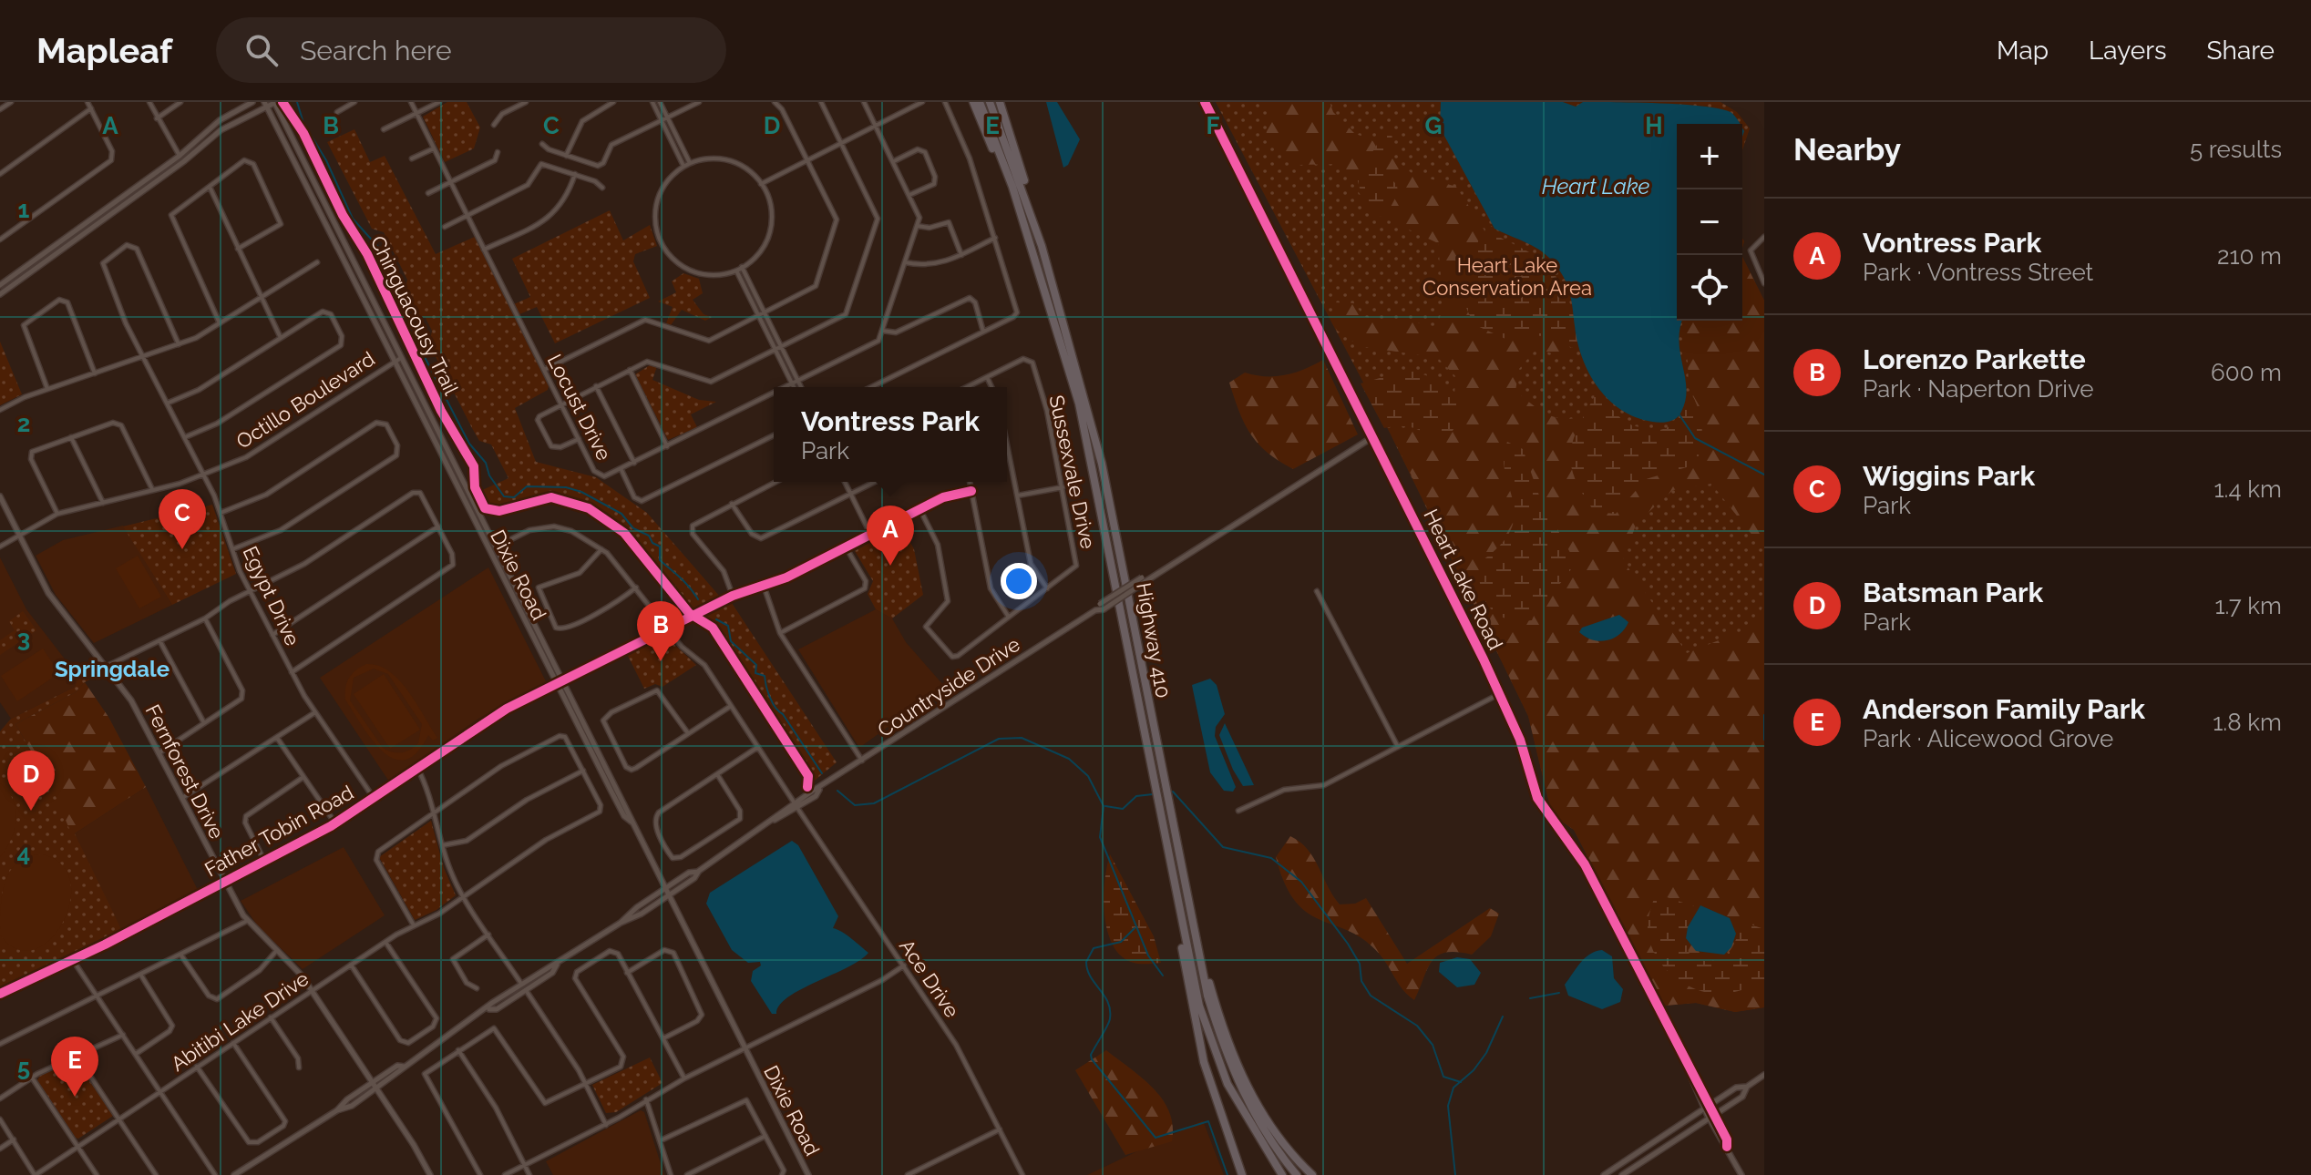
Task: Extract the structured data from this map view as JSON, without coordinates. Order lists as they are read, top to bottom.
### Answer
{
  "streets": {
    "highway": ["Highway 410"],
    "main road": [
      "Dixie Road",
      "Heart Lake Road",
      "Countryside Drive",
      "Fernforest Drive",
      "Father Tobin Road"
    ],
    "street": [
      "Octillo Boulevard",
      "Locust Drive",
      "Sussexvale Drive",
      "Egypt Drive",
      "Ace Drive",
      "Abitibi Lake Drive"
    ],
    "cycle path": ["Chinguacousy Trail"]
  },
  "crossings": [
    ["Octillo Boulevard", "Dixie Road"],
    ["Octillo Boulevard", "Egypt Drive"],
    ["Octillo Boulevard", "Fernforest Drive"],
    ["Dixie Road", "Countryside Drive"],
    ["Dixie Road", "Father Tobin Road"],
    ["Dixie Road", "Ace Drive"],
    ["Heart Lake Road", "Countryside Drive"],
    ["Egypt Drive", "Father Tobin Road"],
    ["Countryside Drive", "Fernforest Drive"],
    ["Countryside Drive", "Ace Drive"],
    ["Fernforest Drive", "Father Tobin Road"],
    ["Fernforest Drive", "Abitibi Lake Drive"]
  ],
  "districts": ["Springdale"],
  "water": ["Heart Lake"],
  "parks": ["Heart Lake Conservation Area"],
  "page": {
    "header": "Mapleaf",
    "search": "Search here",
    "nav": ["Map", "Layers", "Share"],
    "heading": ["Nearby", "5 results"],
    "map_buttons": ["+", "−"],
    "list": [
      {
        "mark": "A",
        "name": "Vontress Park",
        "note": "Park · Vontress Street",
        "value": "210 m"
      },
      {
        "mark": "B",
        "name": "Lorenzo Parkette",
        "note": "Park · Naperton Drive",
        "value": "600 m"
      },
      {
        "mark": "C",
        "name": "Wiggins Park",
        "note": "Park",
        "value": "1.4 km"
      },
      {
        "mark": "D",
        "name": "Batsman Park",
        "note": "Park",
        "value": "1.7 km"
      },
      {
        "mark": "E",
        "name": "Anderson Family Park",
        "note": "Park · Alicewood Grove",
        "value": "1.8 km"
      }
    ],
    "popup": ["Vontress Park", "Park"],
    "pins": [
      "C",
      "A",
      "B",
      "D",
      "E"
    ]
  },
  "grid": {
    "columns": [
      "A",
      "B",
      "C",
      "D",
      "E",
      "F",
      "G",
      "H"
    ],
    "rows": [
      "1",
      "2",
      "3",
      "4",
      "5"
    ]
  }
}
